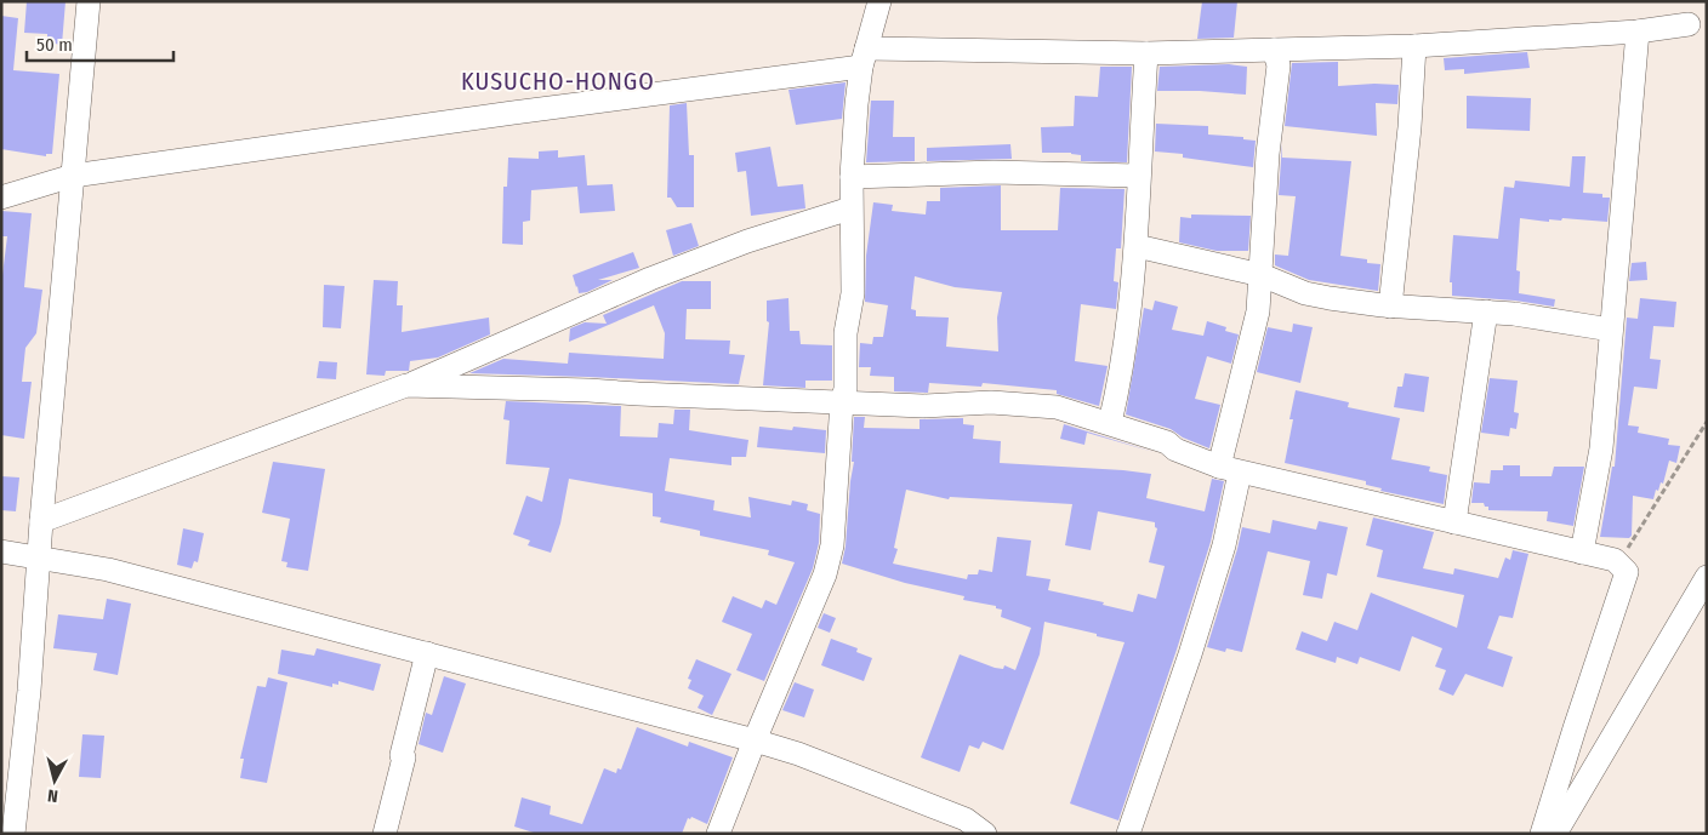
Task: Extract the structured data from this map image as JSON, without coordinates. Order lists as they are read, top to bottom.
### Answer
{
  "districts": ["KUSUCHO-HONGO"],
  "scale_bar": "50 m",
  "north": "bottom"
}
